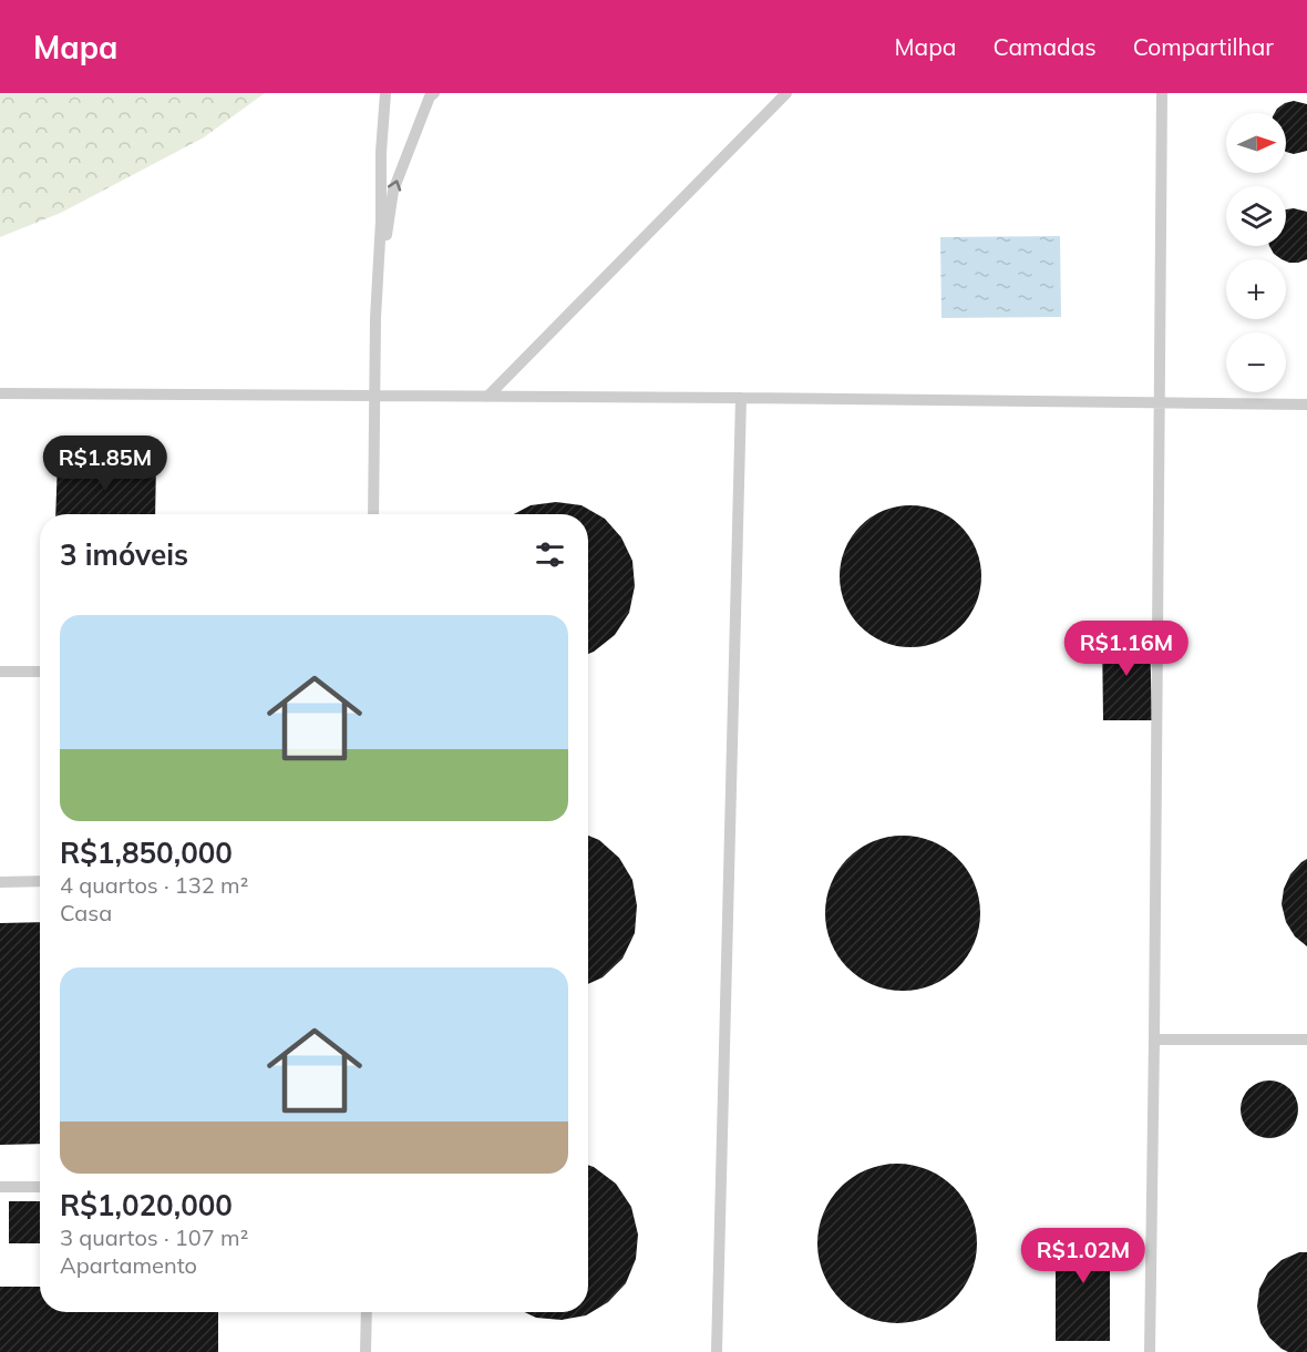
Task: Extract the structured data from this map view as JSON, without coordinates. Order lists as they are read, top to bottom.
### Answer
{
  "north": "right",
  "page": {
    "header": "Mapa",
    "nav": ["Mapa", "Camadas", "Compartilhar"],
    "map_buttons": ["+", "−"],
    "price": ["R$1.85M", "R$1.16M", "R$1.02M"],
    "heading": "3 imóveis",
    "list": [
      {
        "name": "R$1,850,000",
        "note": "4 quartos · 132 m² · Casa"
      },
      {
        "name": "R$1,020,000",
        "note": "3 quartos · 107 m² · Apartamento"
      }
    ]
  }
}
